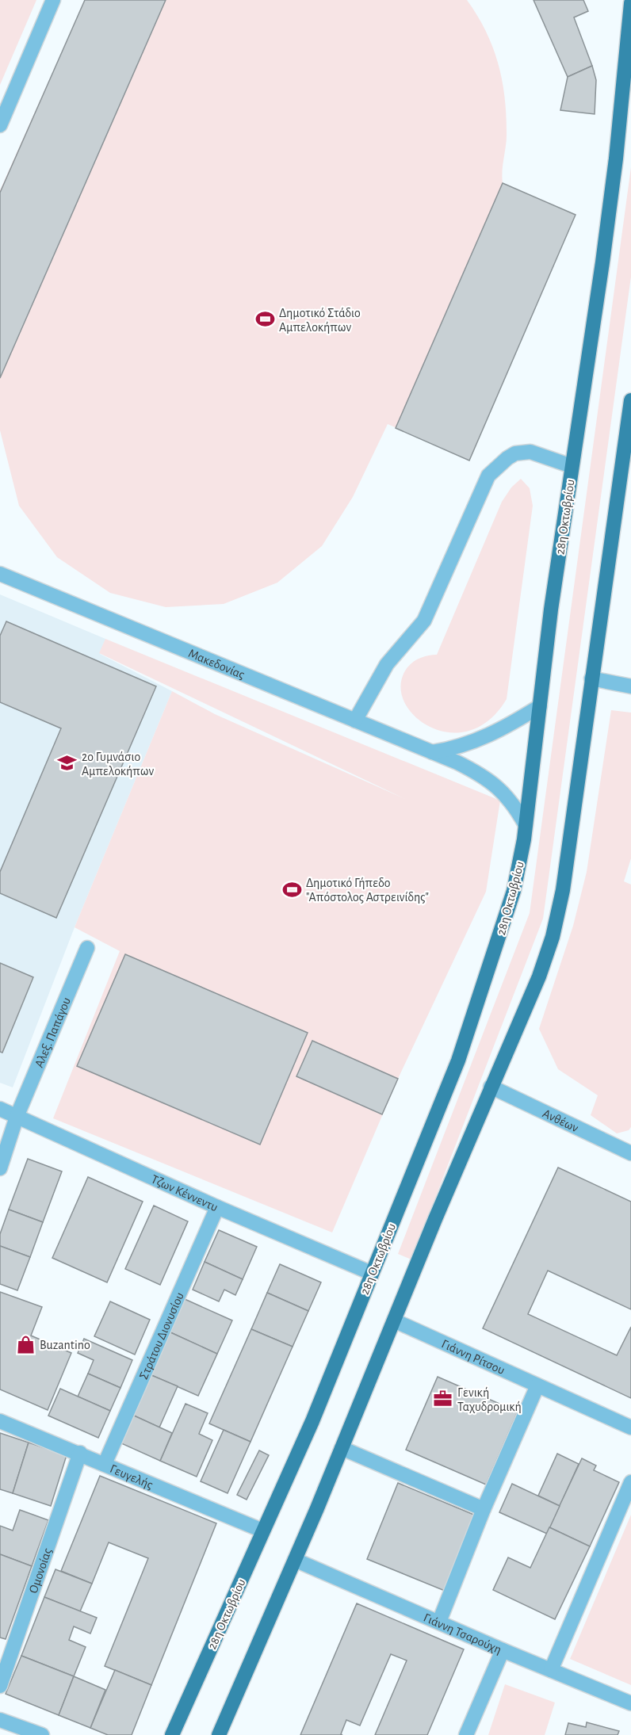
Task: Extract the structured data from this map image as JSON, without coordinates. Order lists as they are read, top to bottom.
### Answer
{
  "streets": {
    "main road": ["28η Οκτωβρίου"],
    "street": [
      "Μακεδονίας",
      "Αλεξ. Παπάγου",
      "Ανθέων",
      "Τζων Κέννεντυ",
      "Στράτου Διονυσίου",
      "Γιάννη Ρίτσου",
      "Γευγελής",
      "Ομονοίας",
      "Γιάννη Τσαρούχη"
    ]
  },
  "crossings": [
    ["28η Οκτωβρίου", "Μακεδονίας"],
    ["28η Οκτωβρίου", "Τζων Κέννεντυ"],
    ["28η Οκτωβρίου", "Γευγελής"],
    ["Αλεξ. Παπάγου", "Τζων Κέννεντυ"],
    ["Τζων Κέννεντυ", "Στράτου Διονυσίου"],
    ["Στράτου Διονυσίου", "Γευγελής"],
    ["Γευγελής", "Ομονοίας"]
  ],
  "places": {
    "sports": ["Δημοτικό Στάδιο Αμπελοκήπων", "Δημοτικό Γήπεδο \"Απόστολος Αστρεινίδης\""],
    "school or university": ["2ο Γυμνάσιο Αμπελοκήπων"],
    "shop": ["Buzantino"],
    "office": ["Γενική Ταχυδρομική"]
  }
}
